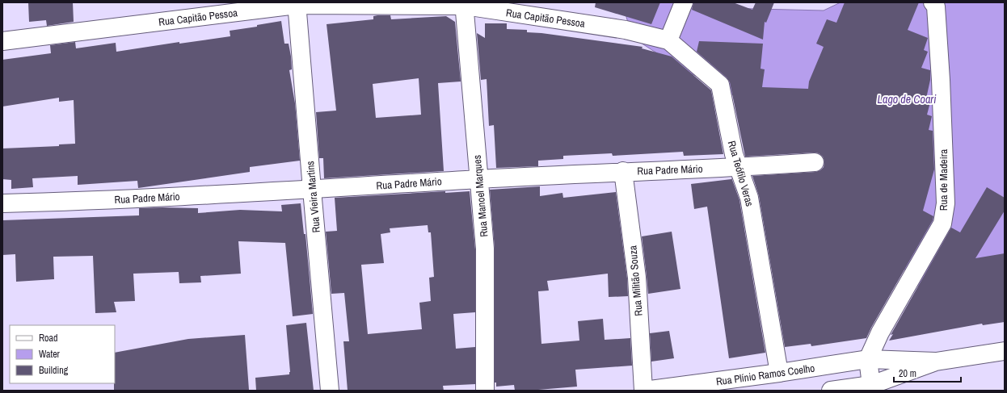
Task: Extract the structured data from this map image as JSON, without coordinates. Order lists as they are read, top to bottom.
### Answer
{
  "streets": {
    "street": [
      "Rua Capitão Pessoa",
      "Rua Padre Mário",
      "Rua Teófilo Veras",
      "Rua de Madeira",
      "Rua Manoel Marques",
      "Rua Vieira Martins",
      "Rua Militão Souza",
      "Rua Plínio Ramos Coelho"
    ]
  },
  "crossings": [
    ["Rua Capitão Pessoa", "Rua Teófilo Veras"],
    ["Rua Capitão Pessoa", "Rua Manoel Marques"],
    ["Rua Capitão Pessoa", "Rua Vieira Martins"],
    ["Rua Padre Mário", "Rua Teófilo Veras"],
    ["Rua Padre Mário", "Rua Manoel Marques"],
    ["Rua Padre Mário", "Rua Vieira Martins"],
    ["Rua Padre Mário", "Rua Militão Souza"],
    ["Rua Teófilo Veras", "Rua Plínio Ramos Coelho"],
    ["Rua de Madeira", "Rua Plínio Ramos Coelho"],
    ["Rua Militão Souza", "Rua Plínio Ramos Coelho"]
  ],
  "water": ["Lago de Coari"],
  "legend": ["Road", "Water", "Building"],
  "scale_bar": "20 m"
}
